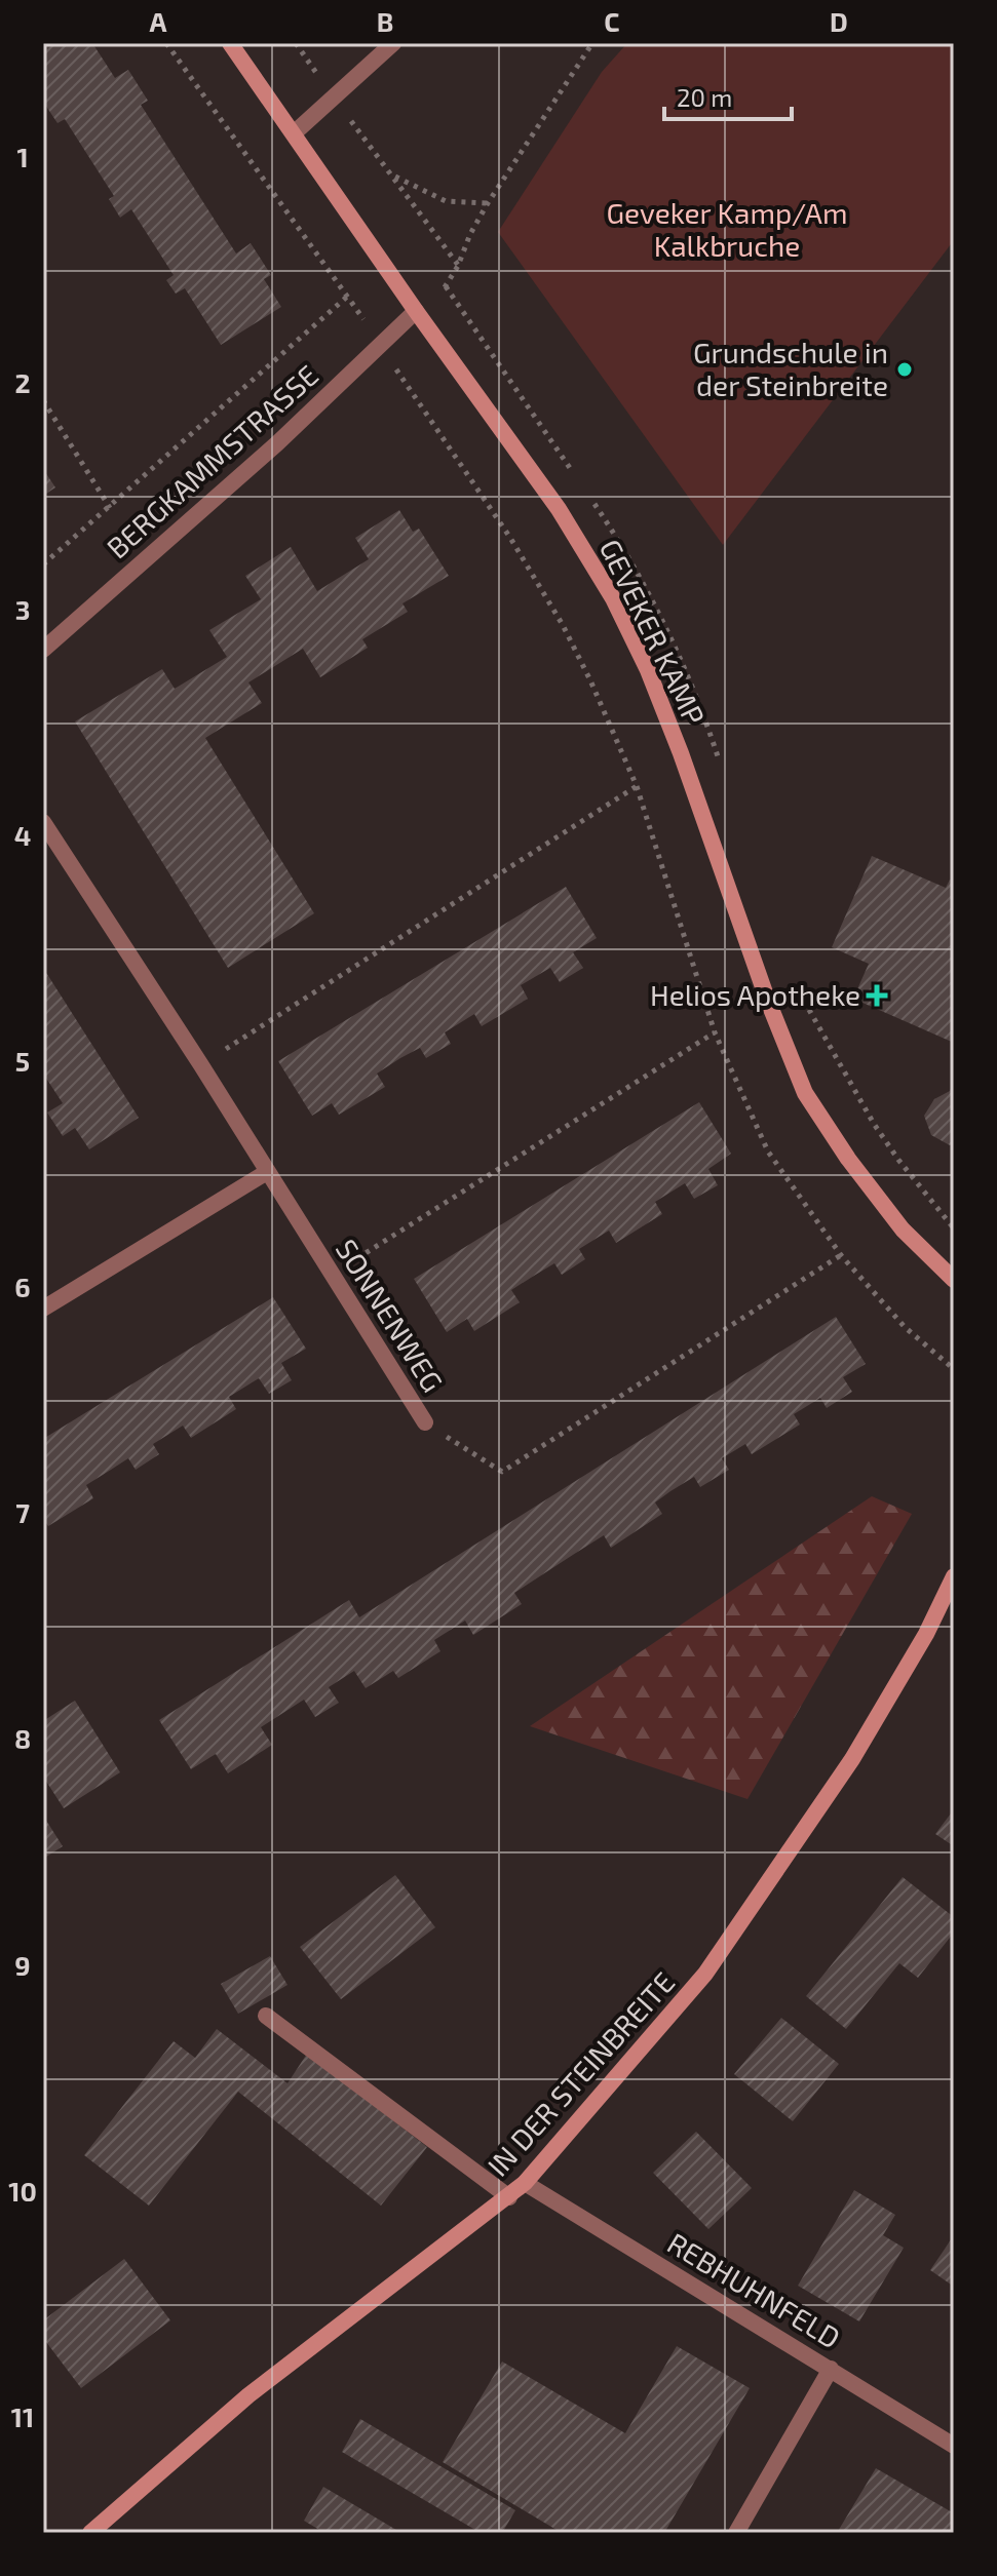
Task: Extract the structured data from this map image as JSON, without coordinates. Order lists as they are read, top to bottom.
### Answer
{
  "streets": {
    "street": [
      "BERGKAMMSTRASSE",
      "GEVEKER KAMP",
      "SONNENWEG",
      "IN DER STEINBREITE",
      "REBHUHNFELD"
    ]
  },
  "crossings": [
    ["BERGKAMMSTRASSE", "GEVEKER KAMP"],
    ["IN DER STEINBREITE", "REBHUHNFELD"]
  ],
  "parks": ["Geveker Kamp/Am Kalkbruche"],
  "places": {
    "other": ["Grundschule in der Steinbreite"],
    "health": ["Helios Apotheke"]
  },
  "scale_bar": "20 m",
  "grid": {
    "columns": [
      "A",
      "B",
      "C",
      "D"
    ],
    "rows": [
      "1",
      "2",
      "3",
      "4",
      "5",
      "6",
      "7",
      "8",
      "9",
      "10",
      "11"
    ]
  }
}
